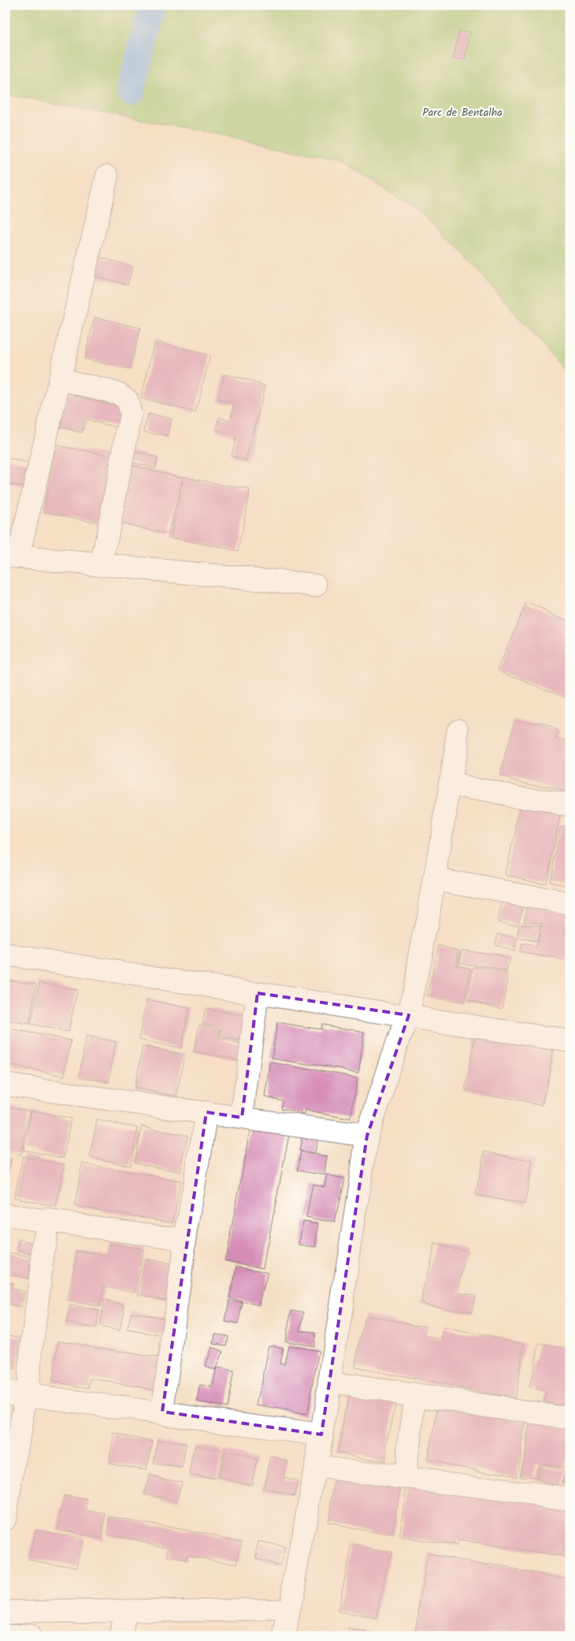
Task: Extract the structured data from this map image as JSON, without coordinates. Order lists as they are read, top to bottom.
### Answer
{
  "parks": ["Parc de Bentalha"]
}
